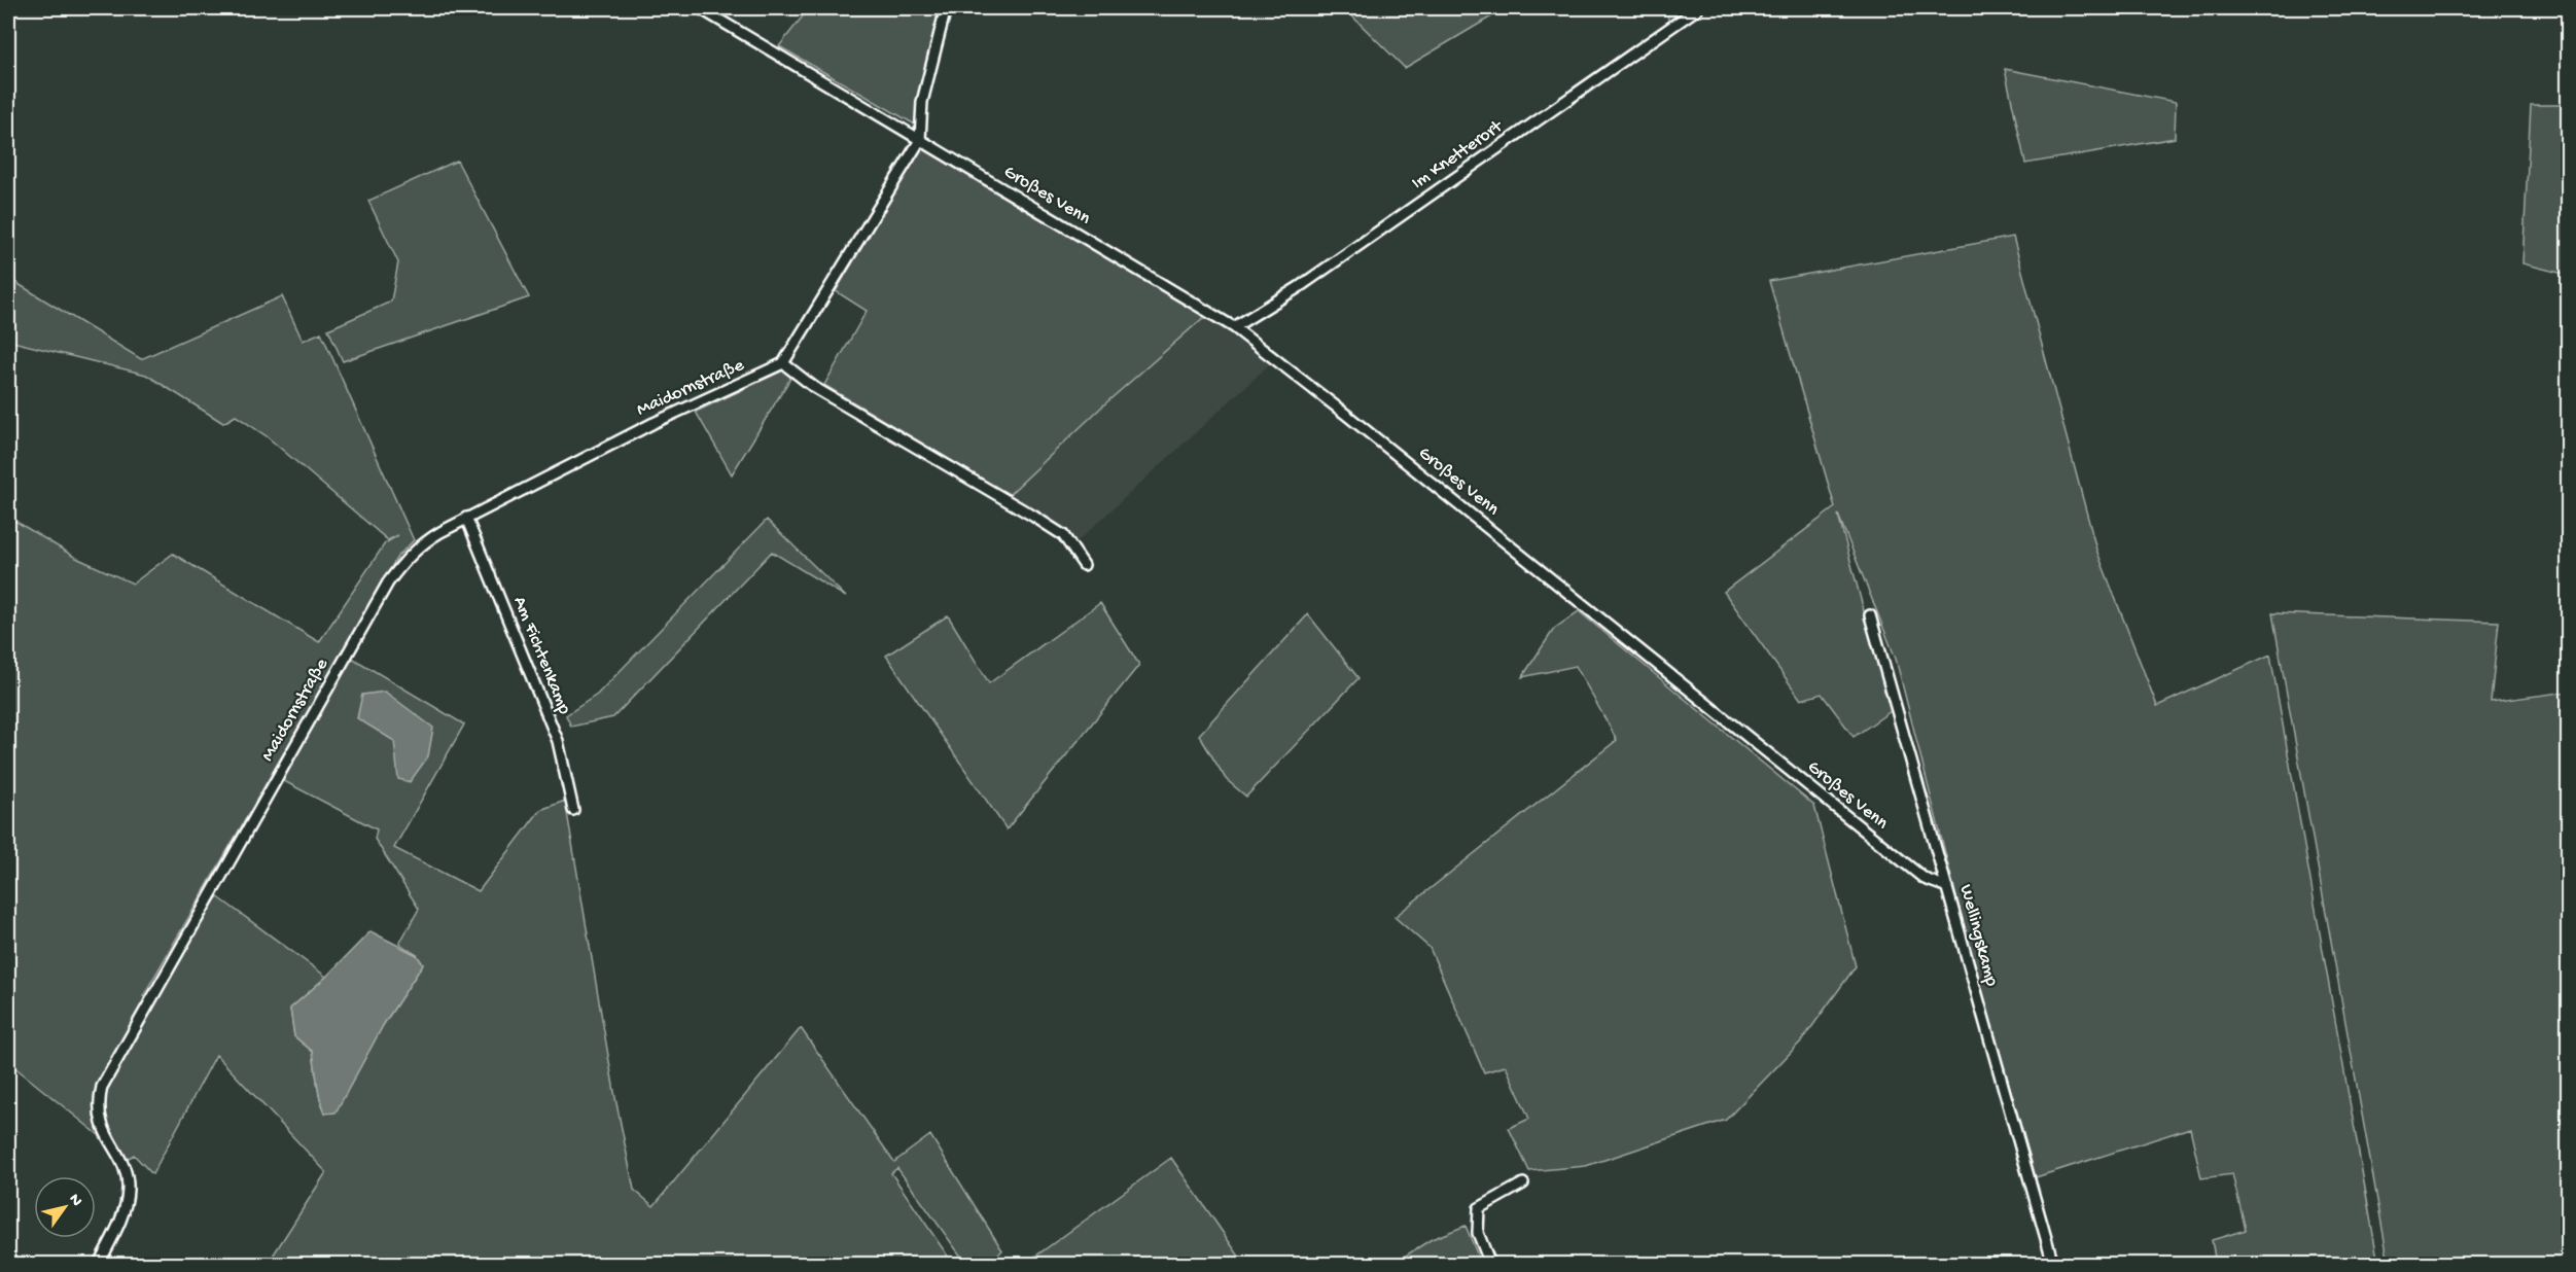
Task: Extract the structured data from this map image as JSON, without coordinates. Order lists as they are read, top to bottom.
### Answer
{
  "streets": {
    "street": [
      "Im Knetterort",
      "Großes Venn",
      "Maidornstraße",
      "Am Fichtenkamp",
      "Wellingskamp"
    ]
  },
  "crossings": [
    ["Im Knetterort", "Großes Venn"],
    ["Großes Venn", "Wellingskamp"],
    ["Maidornstraße", "Am Fichtenkamp"]
  ],
  "north": "top right"
}
